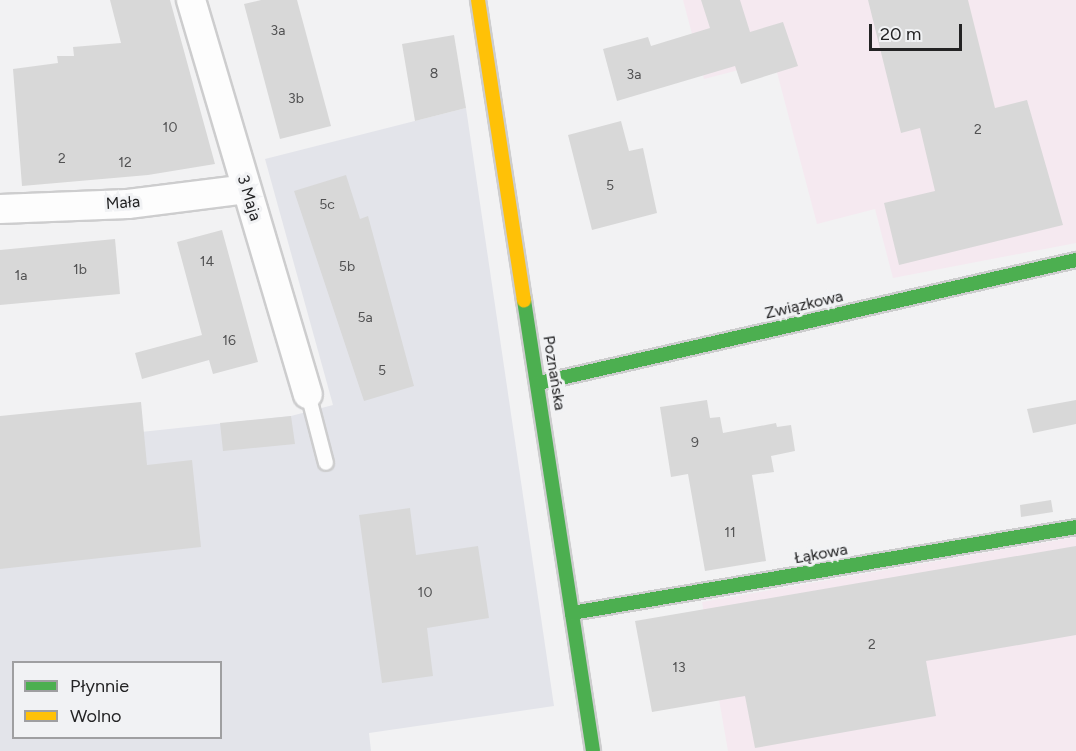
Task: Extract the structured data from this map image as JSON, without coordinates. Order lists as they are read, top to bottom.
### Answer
{
  "streets": {
    "street": [
      "3 Maja",
      "Mała",
      "Związkowa",
      "Poznańska",
      "Łąkowa"
    ]
  },
  "crossings": [
    ["3 Maja", "Mała"],
    ["Związkowa", "Poznańska"],
    ["Poznańska", "Łąkowa"]
  ],
  "house_numbers": [
    "3a",
    "8",
    "3a",
    "3b",
    "10",
    "2",
    "2",
    "12",
    "5",
    "5c",
    "14",
    "5b",
    "1b",
    "1a",
    "5a",
    "16",
    "5",
    "9",
    "11",
    "10",
    "2",
    "13"
  ],
  "legend": ["Płynnie", "Wolno"],
  "scale_bar": "20 m"
}
